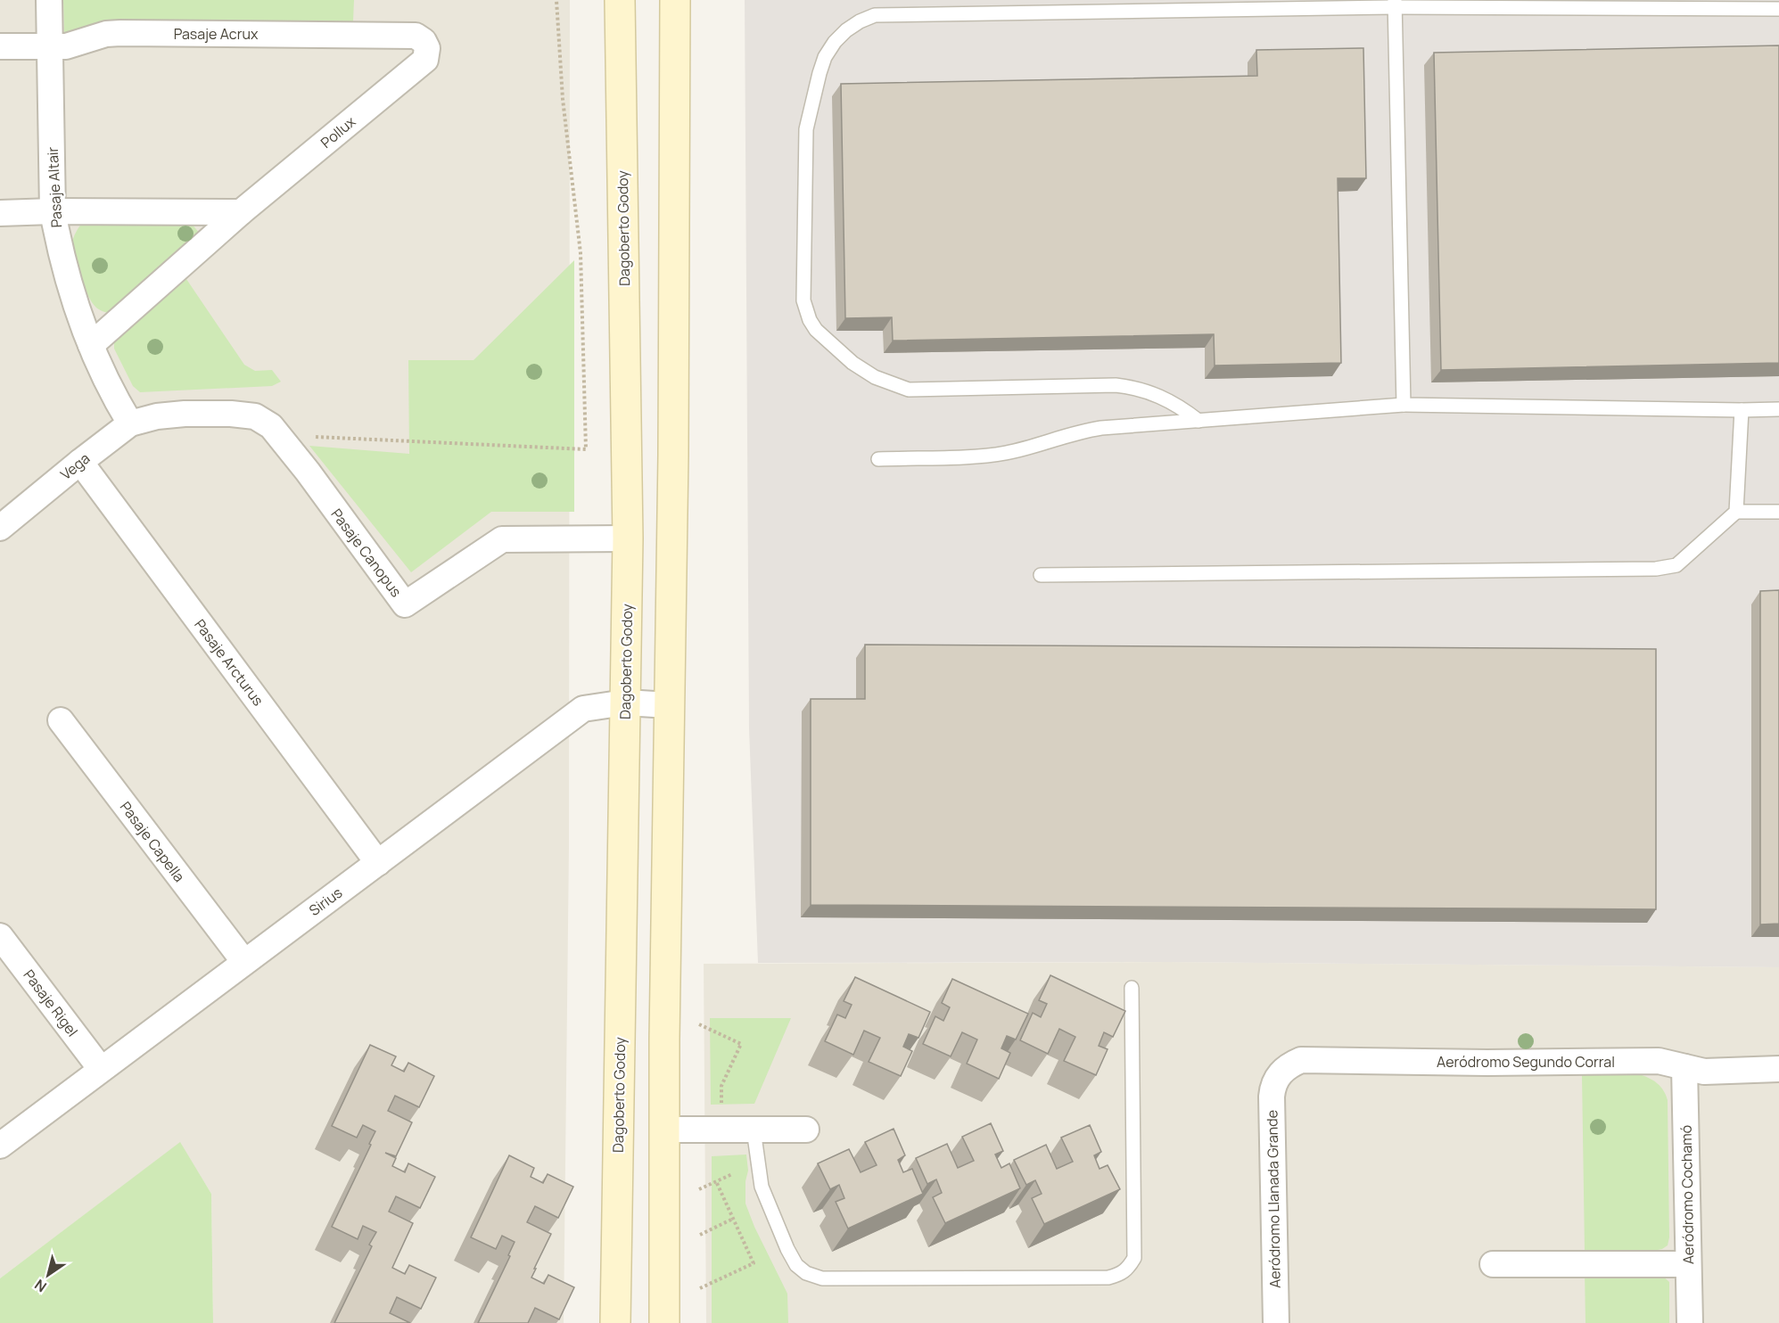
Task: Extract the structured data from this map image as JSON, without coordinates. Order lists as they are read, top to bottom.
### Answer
{
  "streets": {
    "main road": ["Dagoberto Godoy"],
    "street": [
      "Pasaje Acrux",
      "Pollux",
      "Pasaje Altair",
      "Vega",
      "Pasaje Canopus",
      "Pasaje Arcturus",
      "Pasaje Capella",
      "Sirius",
      "Pasaje Rigel",
      "Aeródromo Segundo Corral",
      "Aeródromo Cochamó",
      "Aeródromo Llanada Grande"
    ]
  },
  "crossings": [
    ["Pasaje Acrux", "Pollux"],
    ["Pasaje Acrux", "Pasaje Altair"],
    ["Pollux", "Pasaje Altair"],
    ["Pasaje Altair", "Vega"],
    ["Dagoberto Godoy", "Pasaje Canopus"],
    ["Dagoberto Godoy", "Sirius"],
    ["Vega", "Pasaje Canopus"],
    ["Vega", "Pasaje Arcturus"],
    ["Pasaje Arcturus", "Sirius"],
    ["Pasaje Capella", "Sirius"],
    ["Sirius", "Pasaje Rigel"],
    ["Aeródromo Segundo Corral", "Aeródromo Cochamó"],
    ["Aeródromo Segundo Corral", "Aeródromo Llanada Grande"]
  ],
  "north": "bottom left"
}
